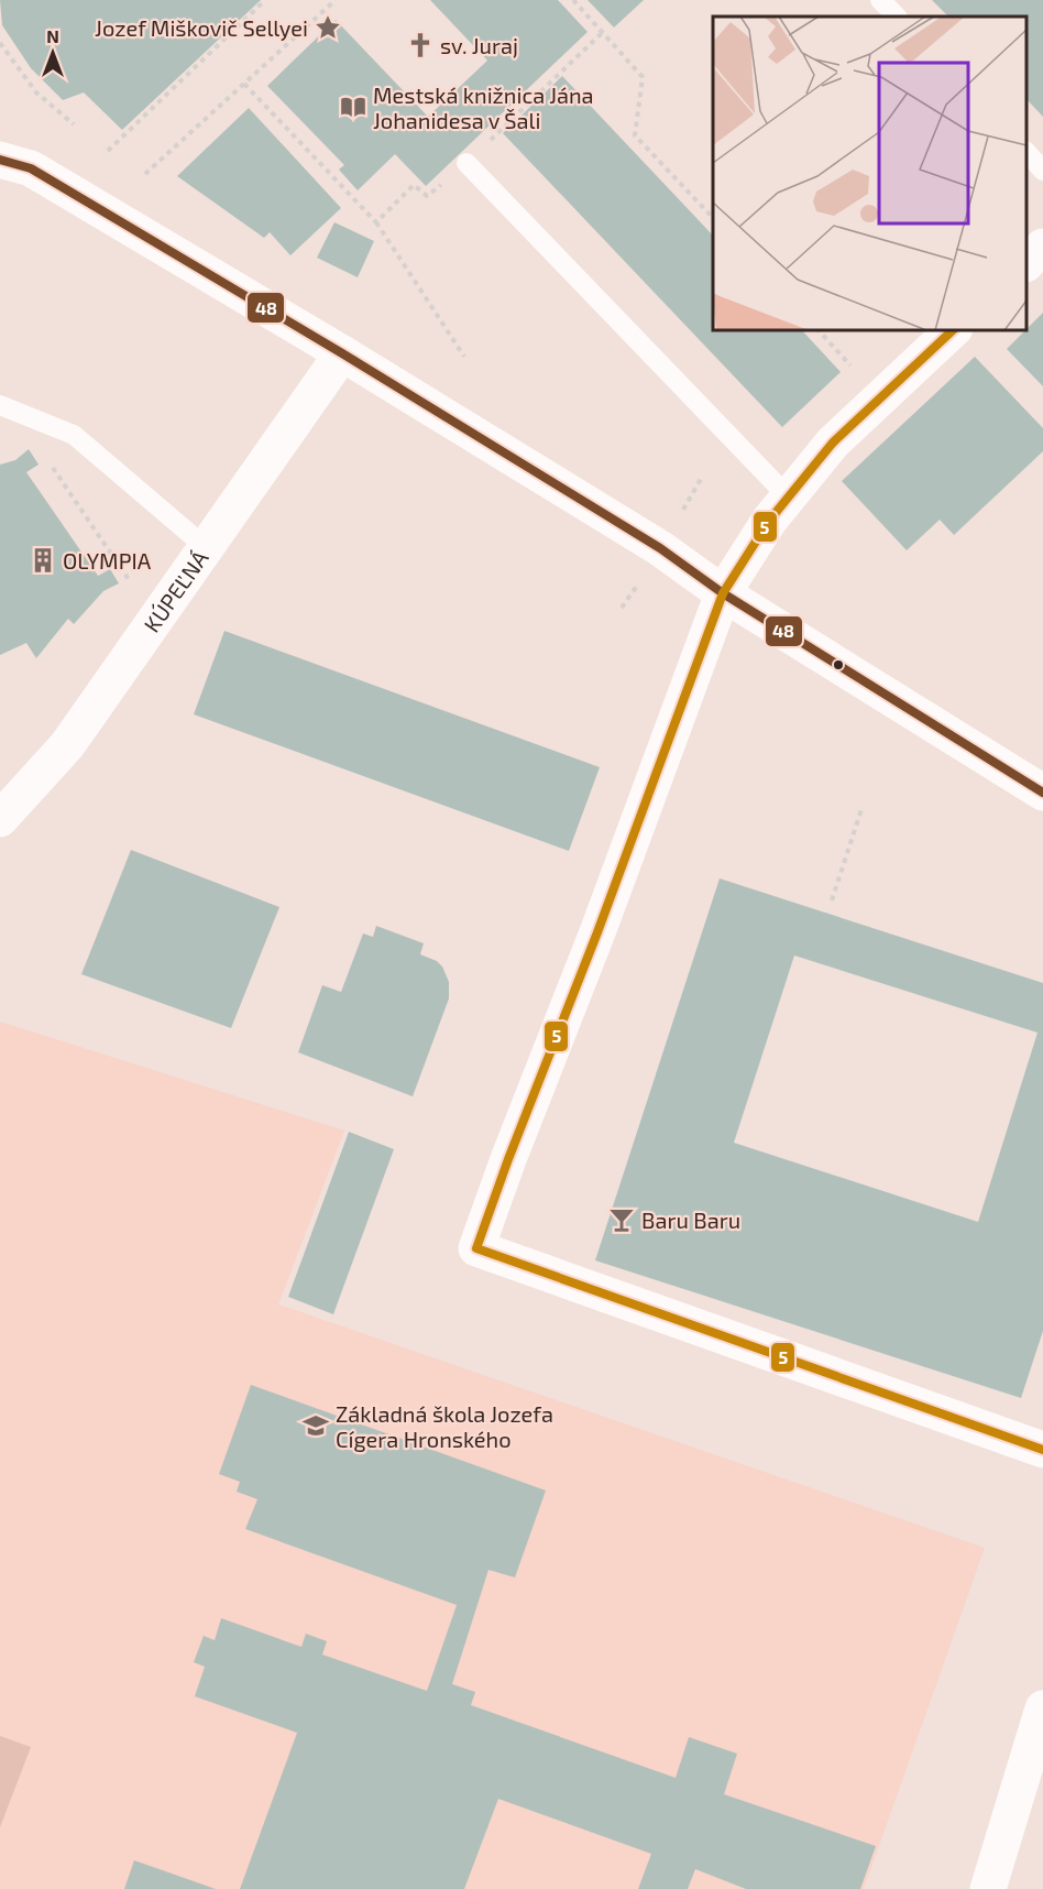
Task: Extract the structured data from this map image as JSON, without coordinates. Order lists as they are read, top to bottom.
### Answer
{
  "streets": {
    "street": ["KÚPEĽNÁ"]
  },
  "places": {
    "place": ["Jozef Miškovič Sellyei"],
    "church": ["sv. Juraj"],
    "library": ["Mestská knižnica Jána Johanidesa v Šali"],
    "building": ["OLYMPIA"],
    "bar": ["Baru Baru"],
    "school or university": ["Základná škola Jozefa Cígera Hronského"]
  },
  "lines": ["transit line 48", "transit line 5"],
  "north": "top"
}
